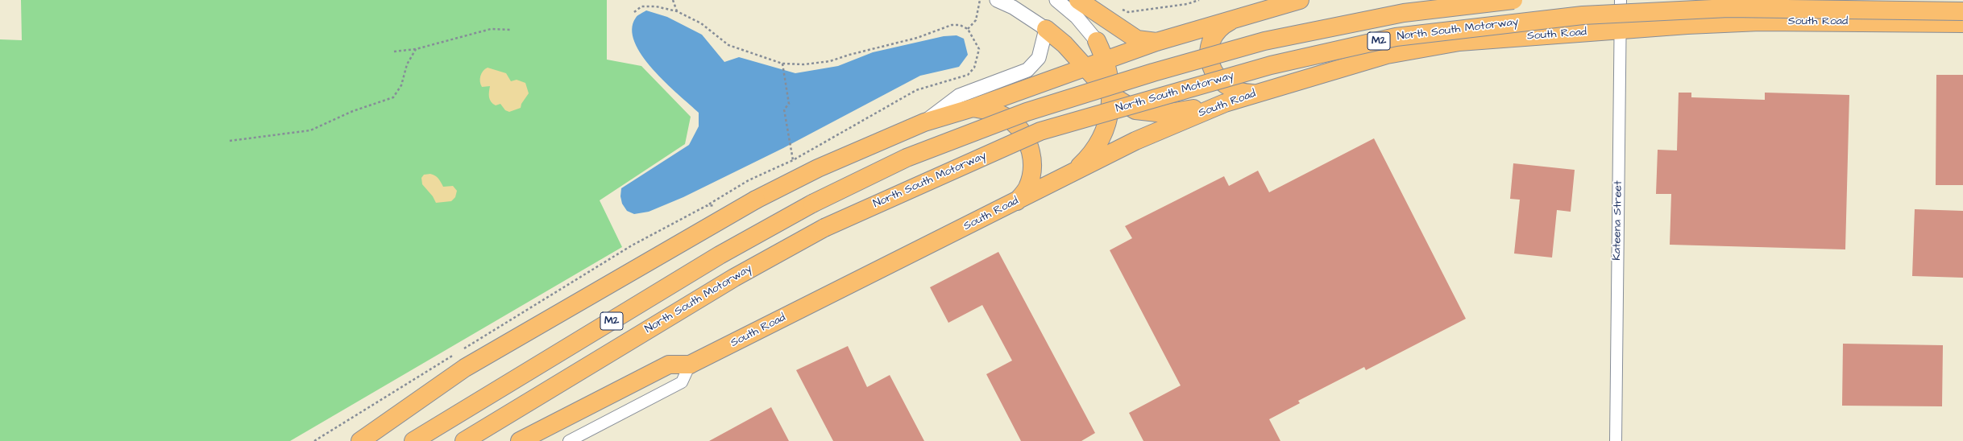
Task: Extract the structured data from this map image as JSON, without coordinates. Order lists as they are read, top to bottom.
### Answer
{
  "streets": {
    "highway": ["South Road", "North South Motorway", "M2"],
    "street": ["Kateena Street"]
  },
  "crossings": [
    ["South Road", "Kateena Street"]
  ]
}
